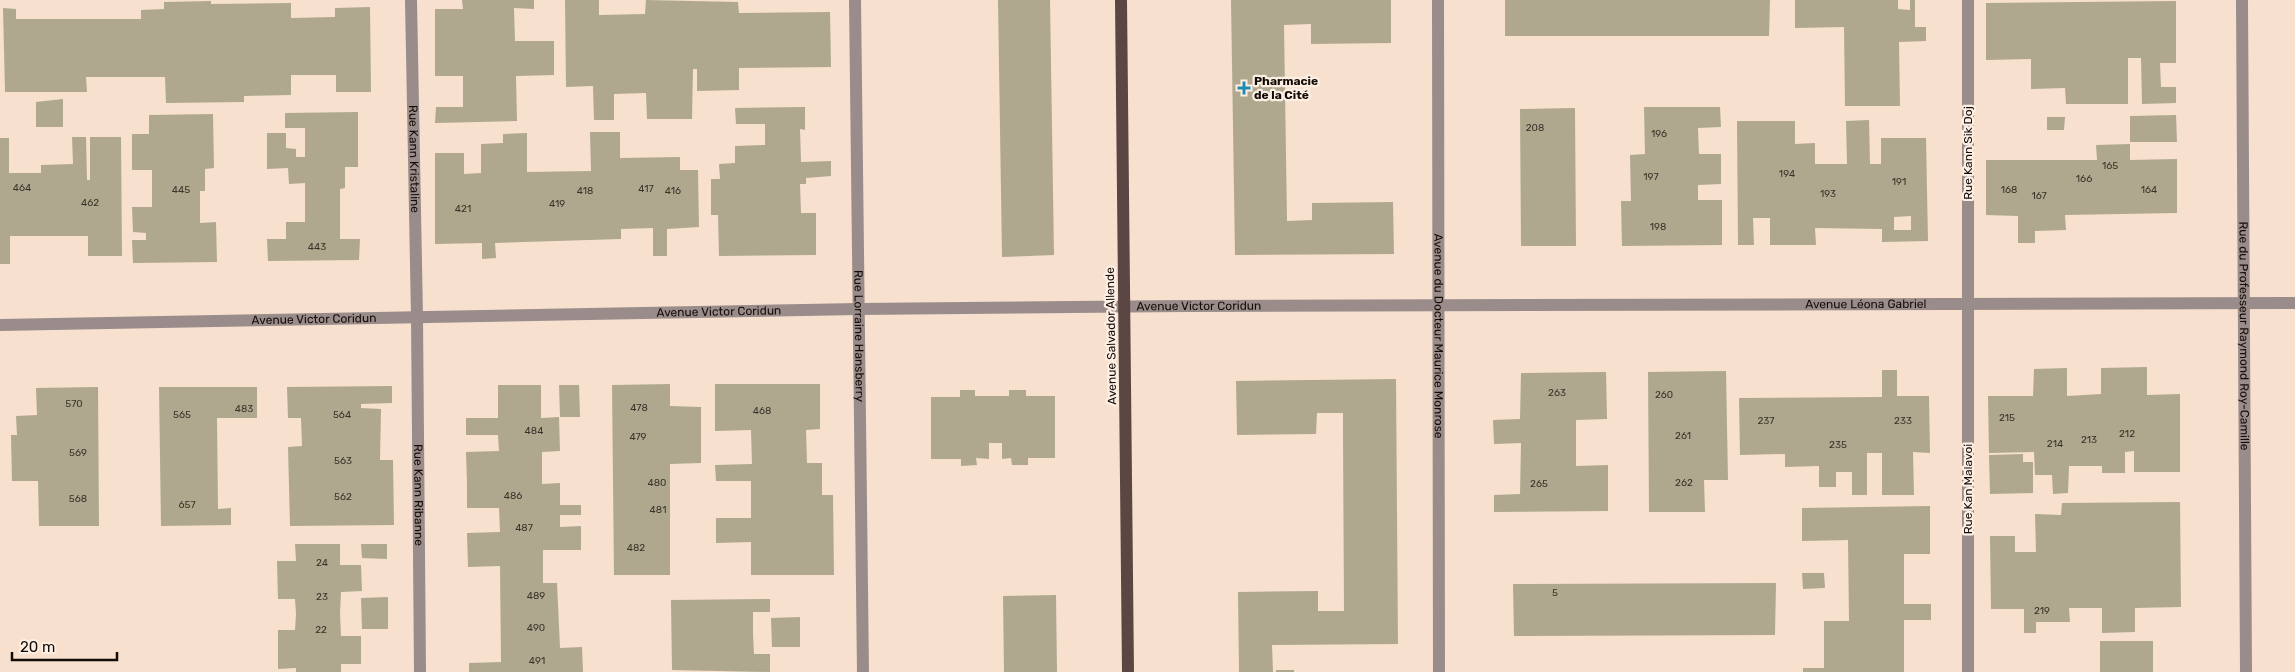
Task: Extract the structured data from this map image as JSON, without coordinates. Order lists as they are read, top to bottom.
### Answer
{
  "streets": {
    "main road": ["Avenue Salvador Allende"],
    "street": [
      "Rue Kann Sik Doj",
      "Rue Kann Kristaline",
      "Avenue Léona Gabriel",
      "Avenue Victor Coridun",
      "Rue Lorraine Hansberry",
      "Avenue du Docteur Maurice Monrose",
      "Rue du Professeur Raymond Roy-Camille",
      "Rue Kan Malavoi",
      "Rue Kann Ribanne"
    ]
  },
  "crossings": [
    ["Rue Kann Sik Doj", "Avenue Léona Gabriel"],
    ["Rue Kann Sik Doj", "Rue Kan Malavoi"],
    ["Rue Kann Kristaline", "Avenue Victor Coridun"],
    ["Rue Kann Kristaline", "Rue Kann Ribanne"],
    ["Avenue Léona Gabriel", "Avenue Victor Coridun"],
    ["Avenue Léona Gabriel", "Avenue du Docteur Maurice Monrose"],
    ["Avenue Léona Gabriel", "Rue du Professeur Raymond Roy-Camille"],
    ["Avenue Léona Gabriel", "Rue Kan Malavoi"],
    ["Avenue Victor Coridun", "Rue Lorraine Hansberry"],
    ["Avenue Victor Coridun", "Avenue Salvador Allende"],
    ["Avenue Victor Coridun", "Avenue du Docteur Maurice Monrose"],
    ["Avenue Victor Coridun", "Rue Kann Ribanne"]
  ],
  "places": {
    "health": ["Pharmacie de la Cité"]
  },
  "house_numbers": [
    "208",
    "196",
    "165",
    "194",
    "197",
    "166",
    "191",
    "464",
    "417",
    "445",
    "168",
    "164",
    "418",
    "416",
    "193",
    "167",
    "462",
    "419",
    "421",
    "198",
    "443",
    "263",
    "260",
    "570",
    "478",
    "483",
    "468",
    "565",
    "564",
    "215",
    "237",
    "233",
    "484",
    "212",
    "261",
    "479",
    "213",
    "214",
    "235",
    "569",
    "563",
    "480",
    "262",
    "265",
    "486",
    "562",
    "568",
    "657",
    "481",
    "487",
    "482",
    "24",
    "5",
    "489",
    "23",
    "219",
    "490",
    "22",
    "491"
  ],
  "scale_bar": "20 m"
}
